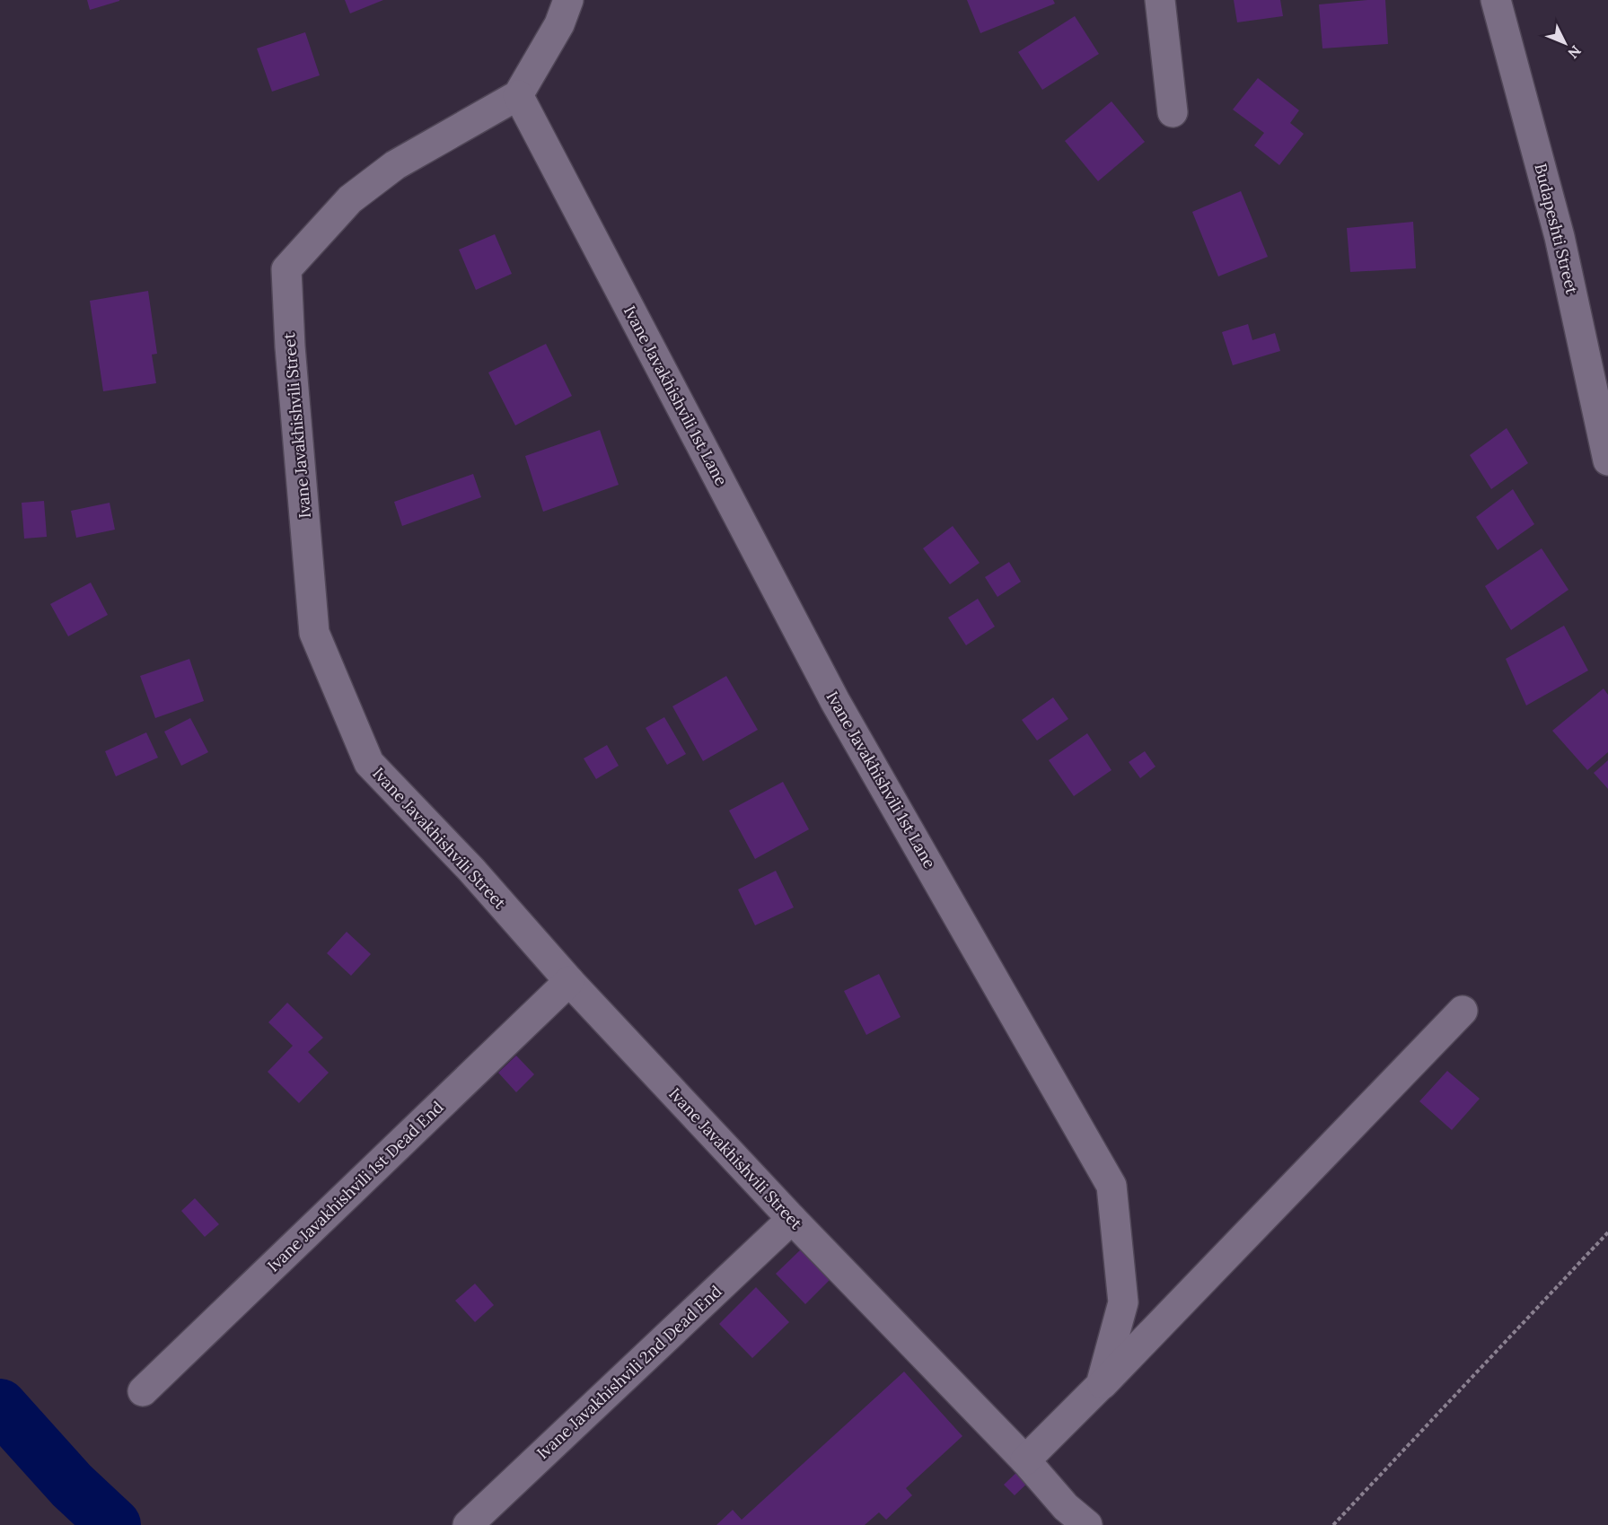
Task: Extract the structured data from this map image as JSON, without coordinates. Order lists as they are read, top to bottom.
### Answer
{
  "streets": {
    "street": [
      "Budapeshti Street",
      "Ivane Javakhishvili 1st Lane",
      "Ivane Javakhishvili Street",
      "Ivane Javakhishvili 1st Dead End",
      "Ivane Javakhishvili 2nd Dead End"
    ]
  },
  "crossings": [
    ["Ivane Javakhishvili 1st Lane", "Ivane Javakhishvili Street"],
    ["Ivane Javakhishvili Street", "Ivane Javakhishvili 1st Dead End"],
    ["Ivane Javakhishvili Street", "Ivane Javakhishvili 2nd Dead End"]
  ],
  "north": "bottom right"
}
